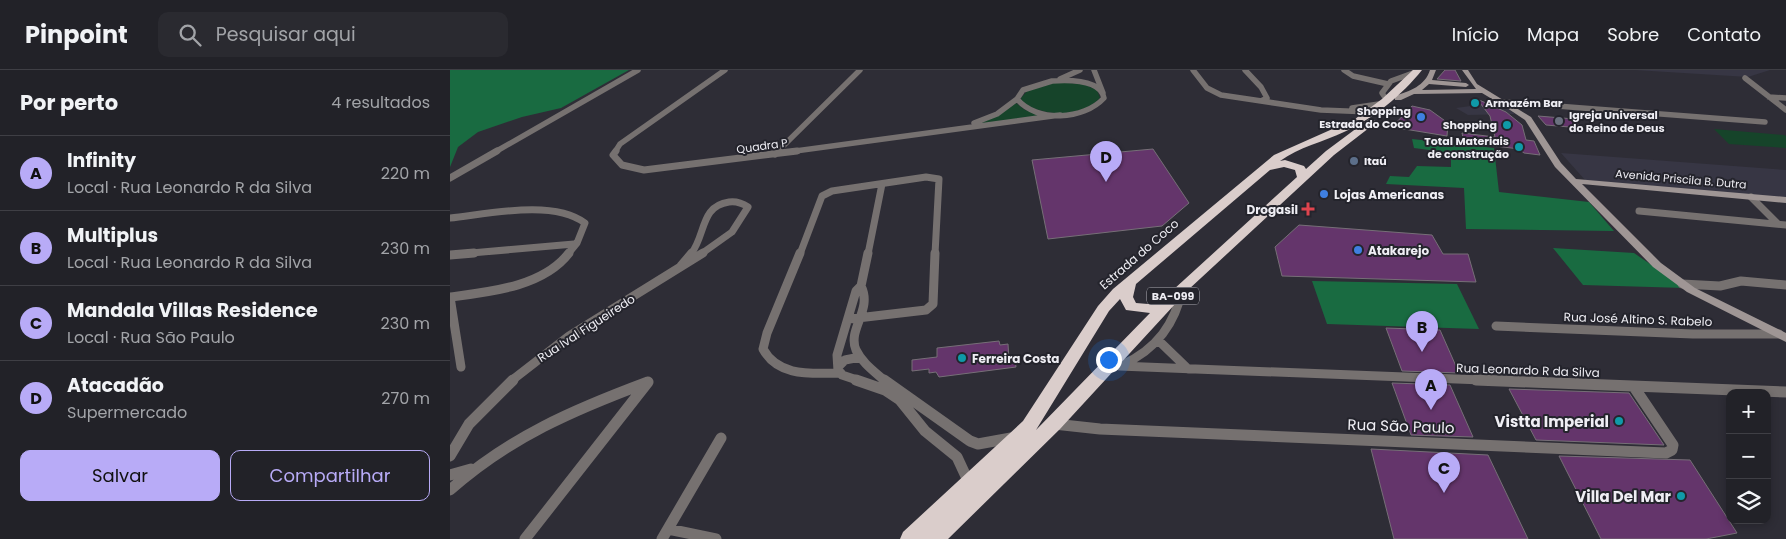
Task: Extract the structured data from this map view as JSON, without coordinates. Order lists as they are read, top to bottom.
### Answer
{
  "streets": {
    "highway": ["Estrada do Coco", "BA-099"],
    "street": [
      "Quadra P",
      "Avenida Priscila B. Dutra",
      "Rua José Altino S. Rabelo",
      "Rua Ival Figueiredo",
      "Rua Leonardo R da Silva",
      "Rua São Paulo"
    ]
  },
  "crossings": [
    ["Estrada do Coco", "Rua São Paulo"],
    ["Rua Leonardo R da Silva", "Rua São Paulo"]
  ],
  "places": {
    "other": [
      "Armazém Bar",
      "Shopping Estrada do Coco",
      "Igreja Universal do Reino de Deus",
      "Shopping",
      "Total Materiais de construção",
      "Itaú",
      "Lojas Americanas",
      "Atakarejo",
      "Ferreira Costa",
      "Vistta Imperial",
      "Villa Del Mar"
    ],
    "health": ["Drogasil"]
  },
  "page": {
    "header": "Pinpoint",
    "search": "Pesquisar aqui",
    "nav": [
      "Início",
      "Mapa",
      "Sobre",
      "Contato"
    ],
    "heading": ["Por perto", "4 resultados"],
    "list": [
      {
        "mark": "A",
        "name": "Infinity",
        "note": "Local · Rua Leonardo R da Silva",
        "value": "220 m"
      },
      {
        "mark": "B",
        "name": "Multiplus",
        "note": "Local · Rua Leonardo R da Silva",
        "value": "230 m"
      },
      {
        "mark": "C",
        "name": "Mandala Villas Residence",
        "note": "Local · Rua São Paulo",
        "value": "230 m"
      },
      {
        "mark": "D",
        "name": "Atacadão",
        "note": "Supermercado",
        "value": "270 m"
      }
    ],
    "pins": [
      "D",
      "B",
      "A",
      "C"
    ],
    "map_buttons": ["+", "−"],
    "buttons": ["Salvar", "Compartilhar"]
  }
}
